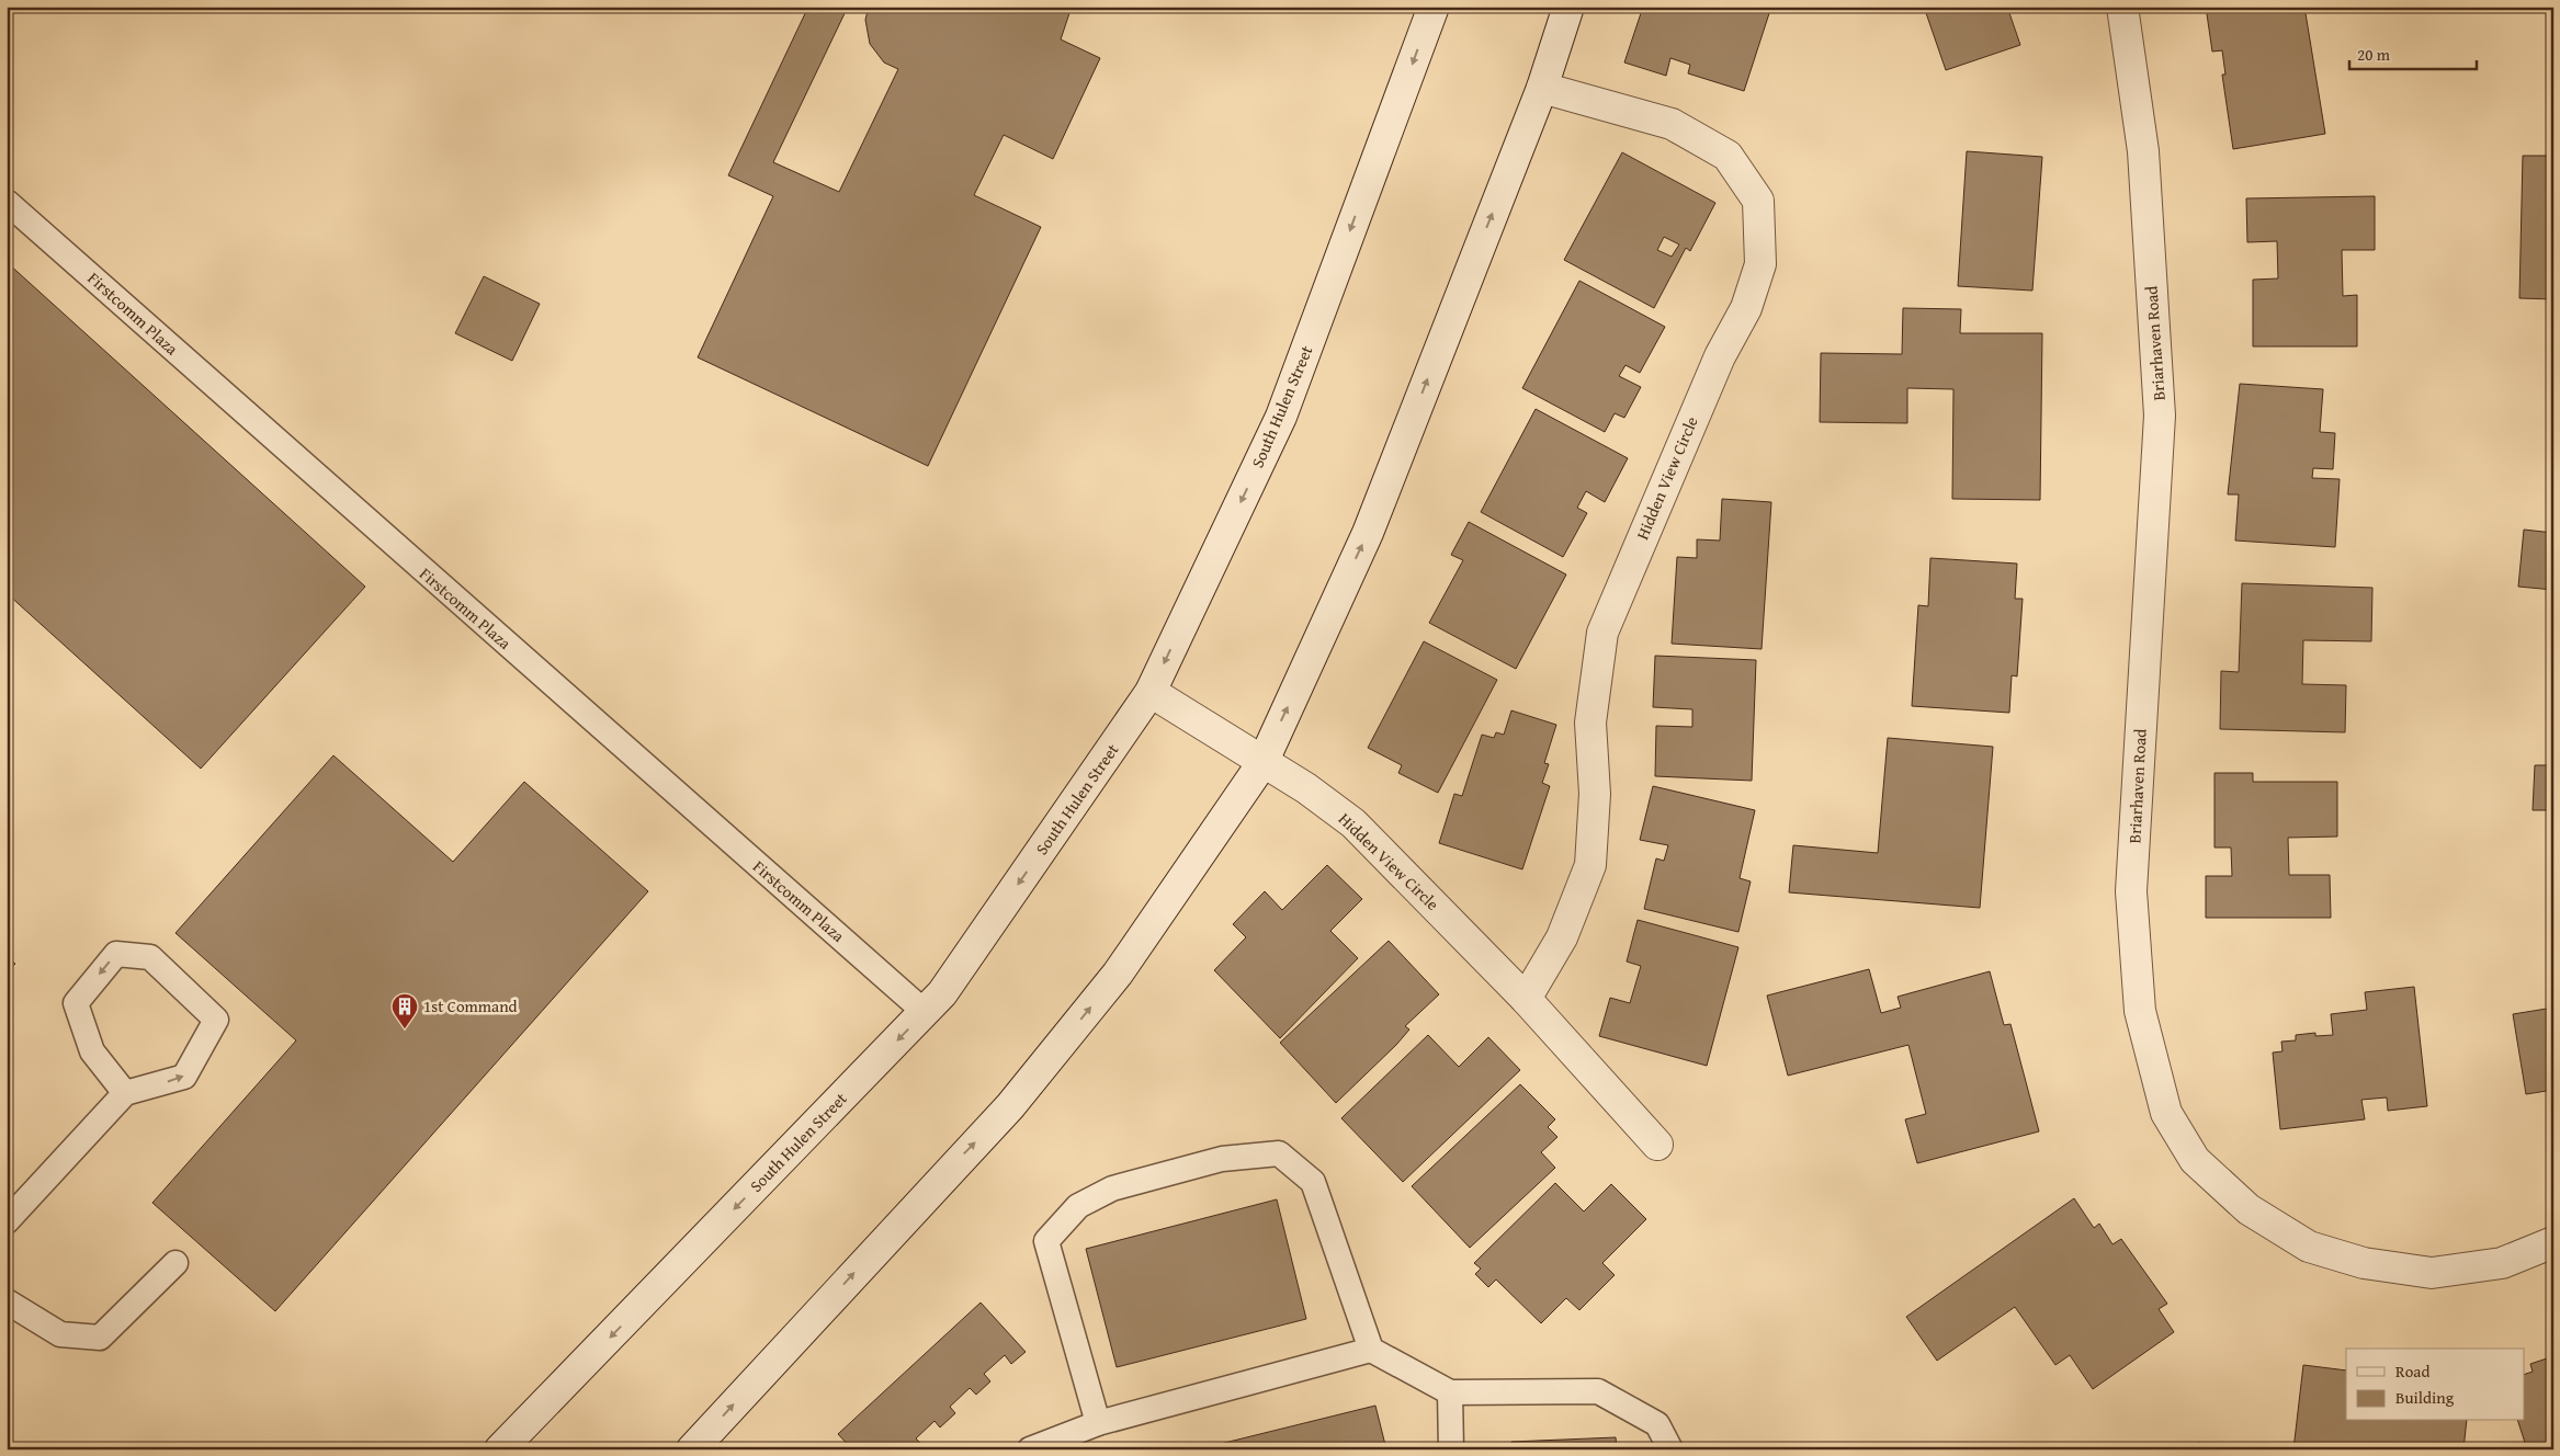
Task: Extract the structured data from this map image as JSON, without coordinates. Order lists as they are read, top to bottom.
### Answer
{
  "streets": {
    "main road": ["Briarhaven Road", "South Hulen Street", "Hidden View Circle"],
    "lane": ["Firstcomm Plaza"]
  },
  "crossings": [
    ["Firstcomm Plaza", "South Hulen Street"],
    ["South Hulen Street", "Hidden View Circle"]
  ],
  "places": {
    "building": ["1st Command"]
  },
  "legend": ["Road", "Building"],
  "scale_bar": "20 m"
}
